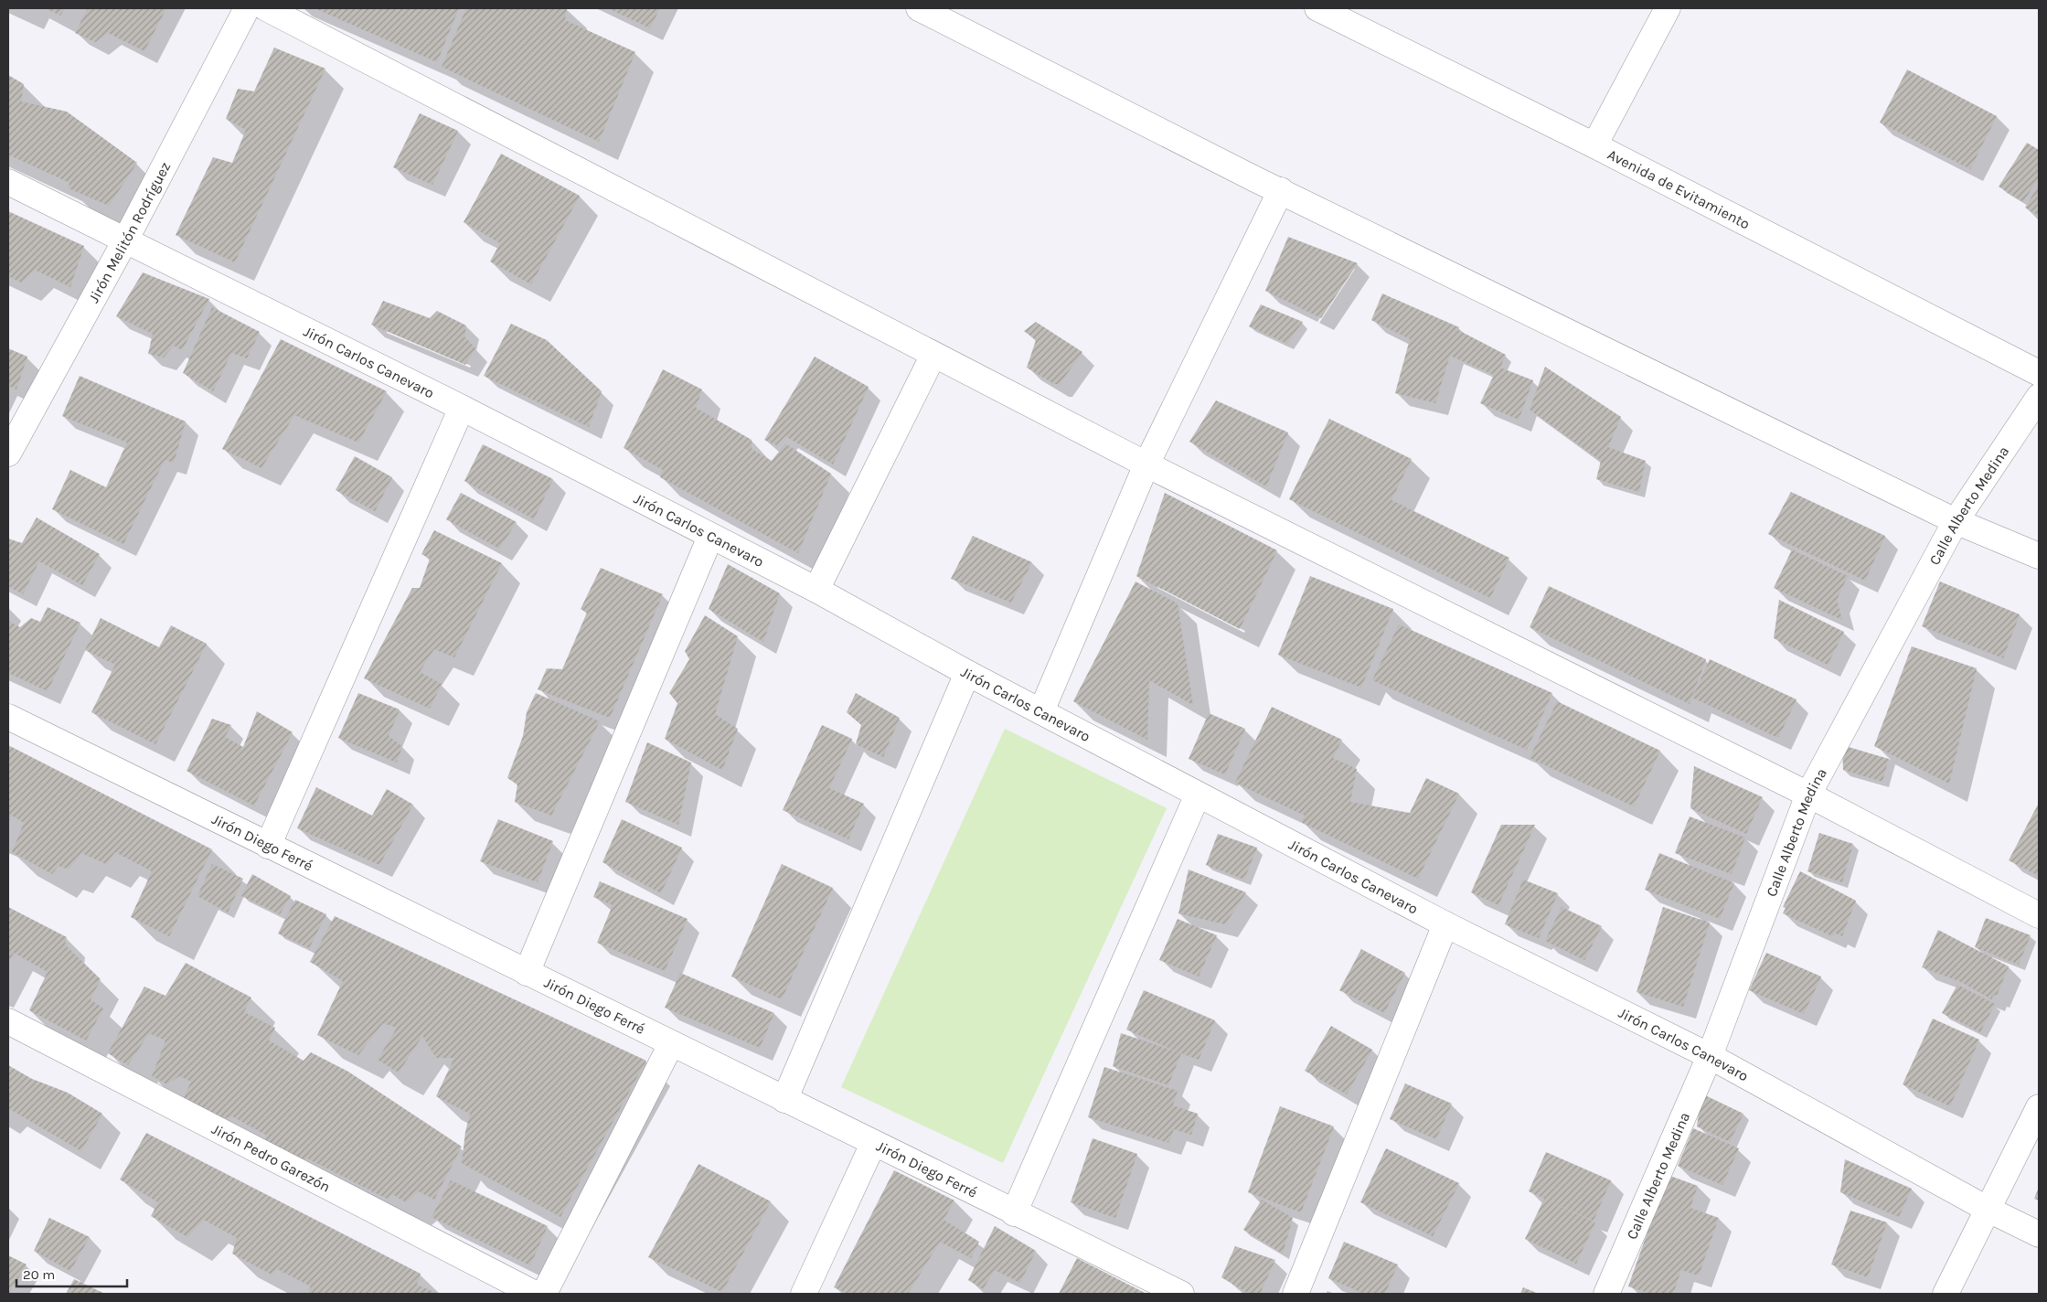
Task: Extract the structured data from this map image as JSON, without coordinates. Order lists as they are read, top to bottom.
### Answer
{
  "streets": {
    "street": [
      "Avenida de Evitamiento",
      "Jirón Melitón Rodríguez",
      "Jirón Carlos Canevaro",
      "Calle Alberto Medina",
      "Jirón Diego Ferré",
      "Jirón Pedro Garezón"
    ]
  },
  "crossings": [
    ["Jirón Melitón Rodríguez", "Jirón Carlos Canevaro"],
    ["Jirón Carlos Canevaro", "Calle Alberto Medina"]
  ],
  "scale_bar": "20 m"
}
